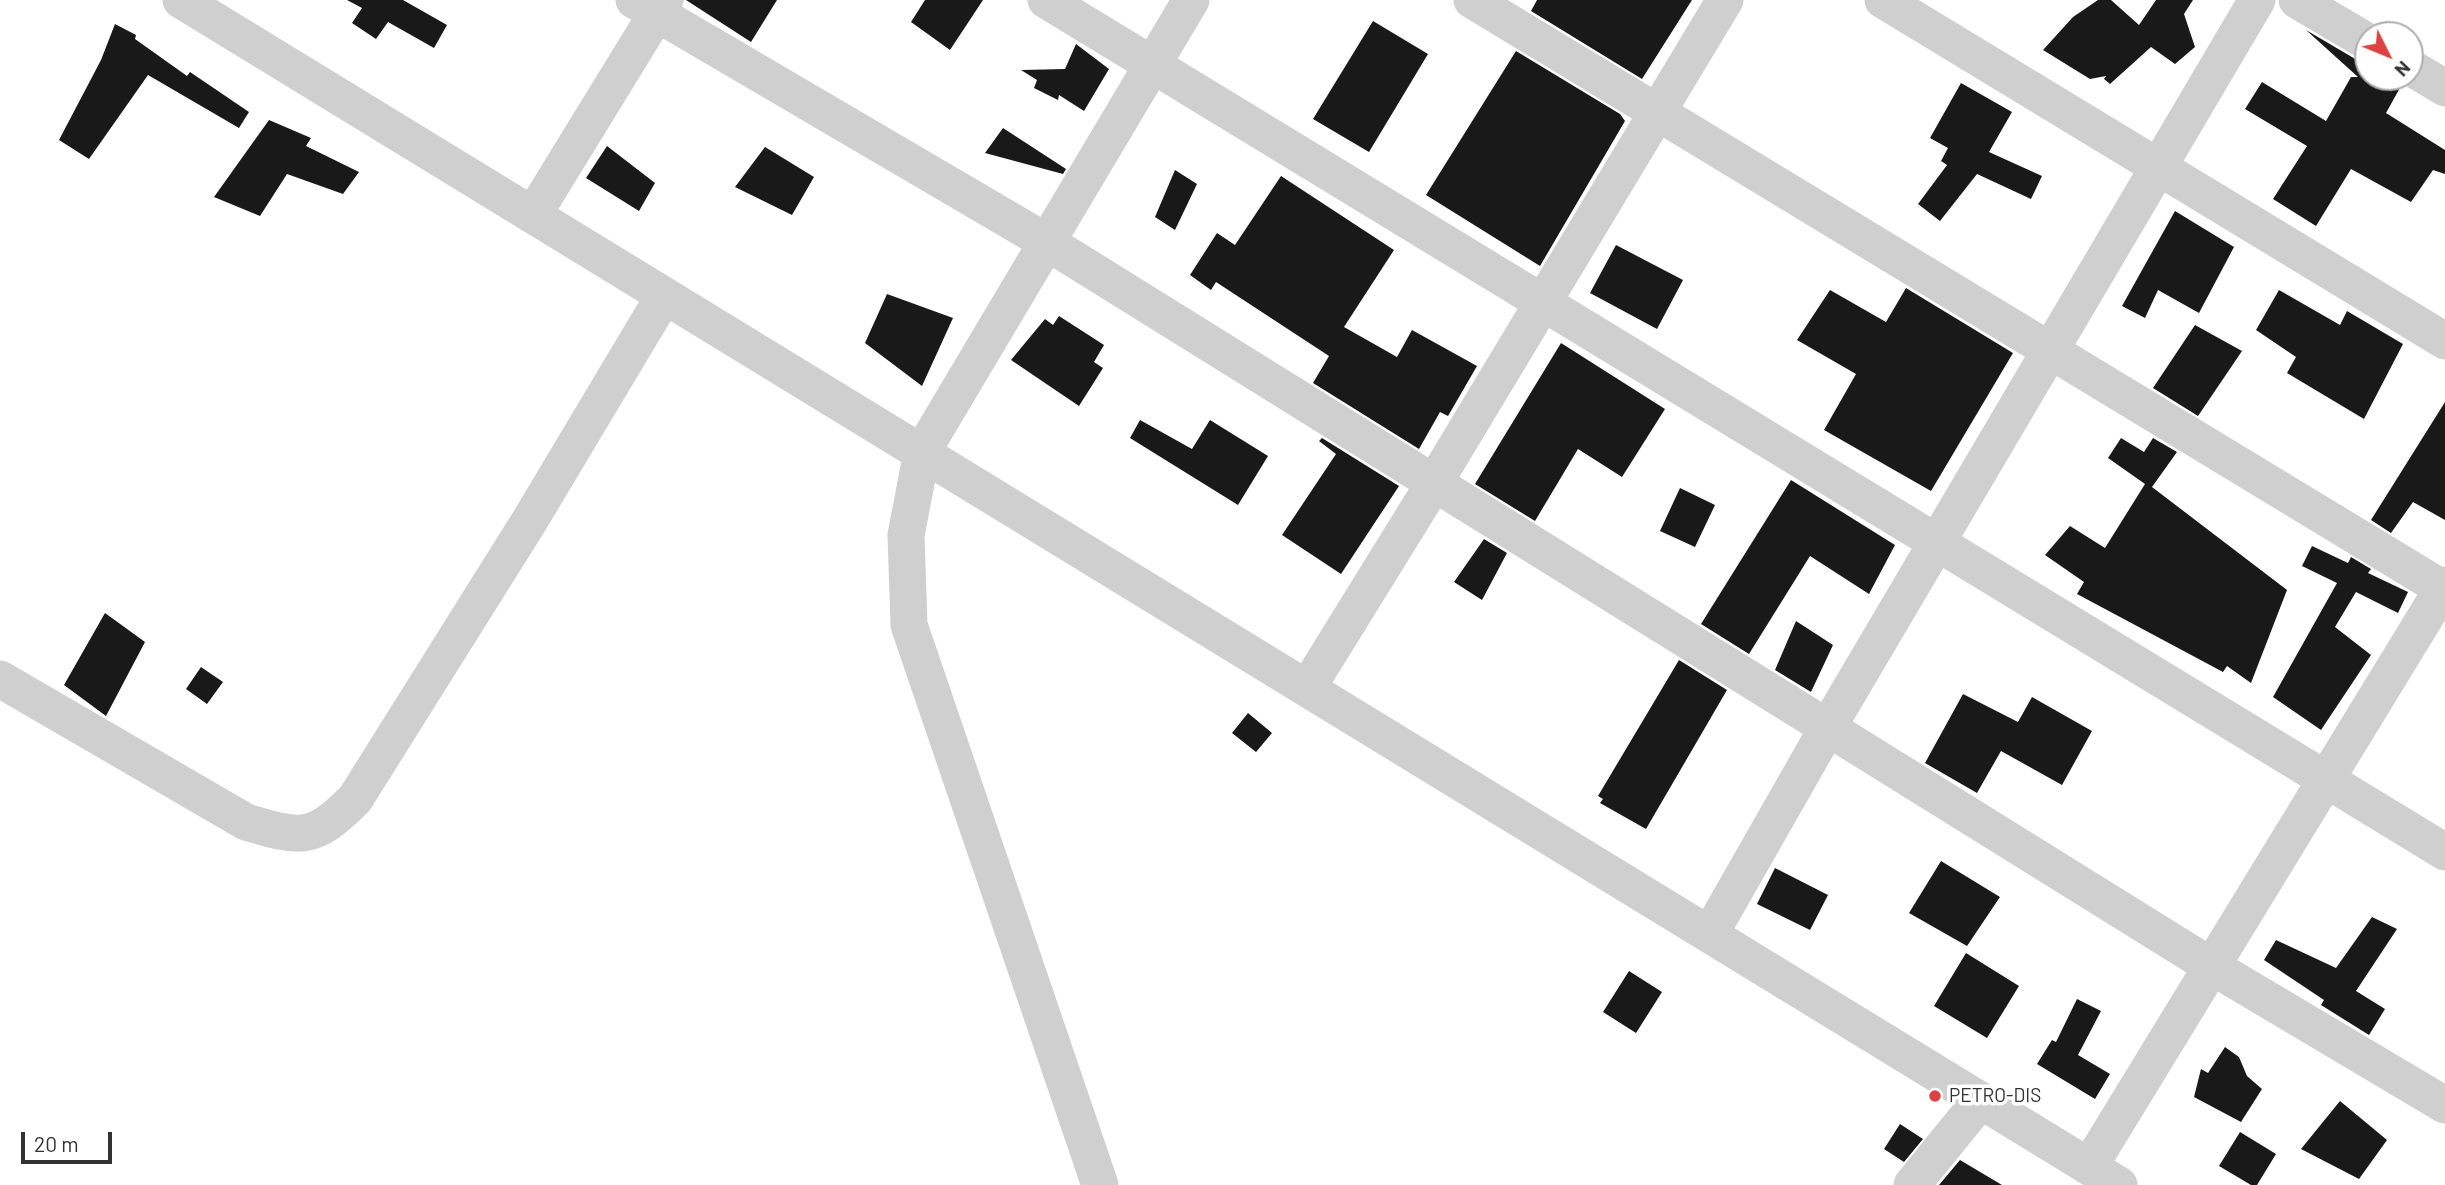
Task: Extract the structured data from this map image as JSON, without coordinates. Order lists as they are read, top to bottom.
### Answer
{
  "places": ["PETRO-DIS"],
  "scale_bar": "20 m",
  "north": "bottom right"
}
